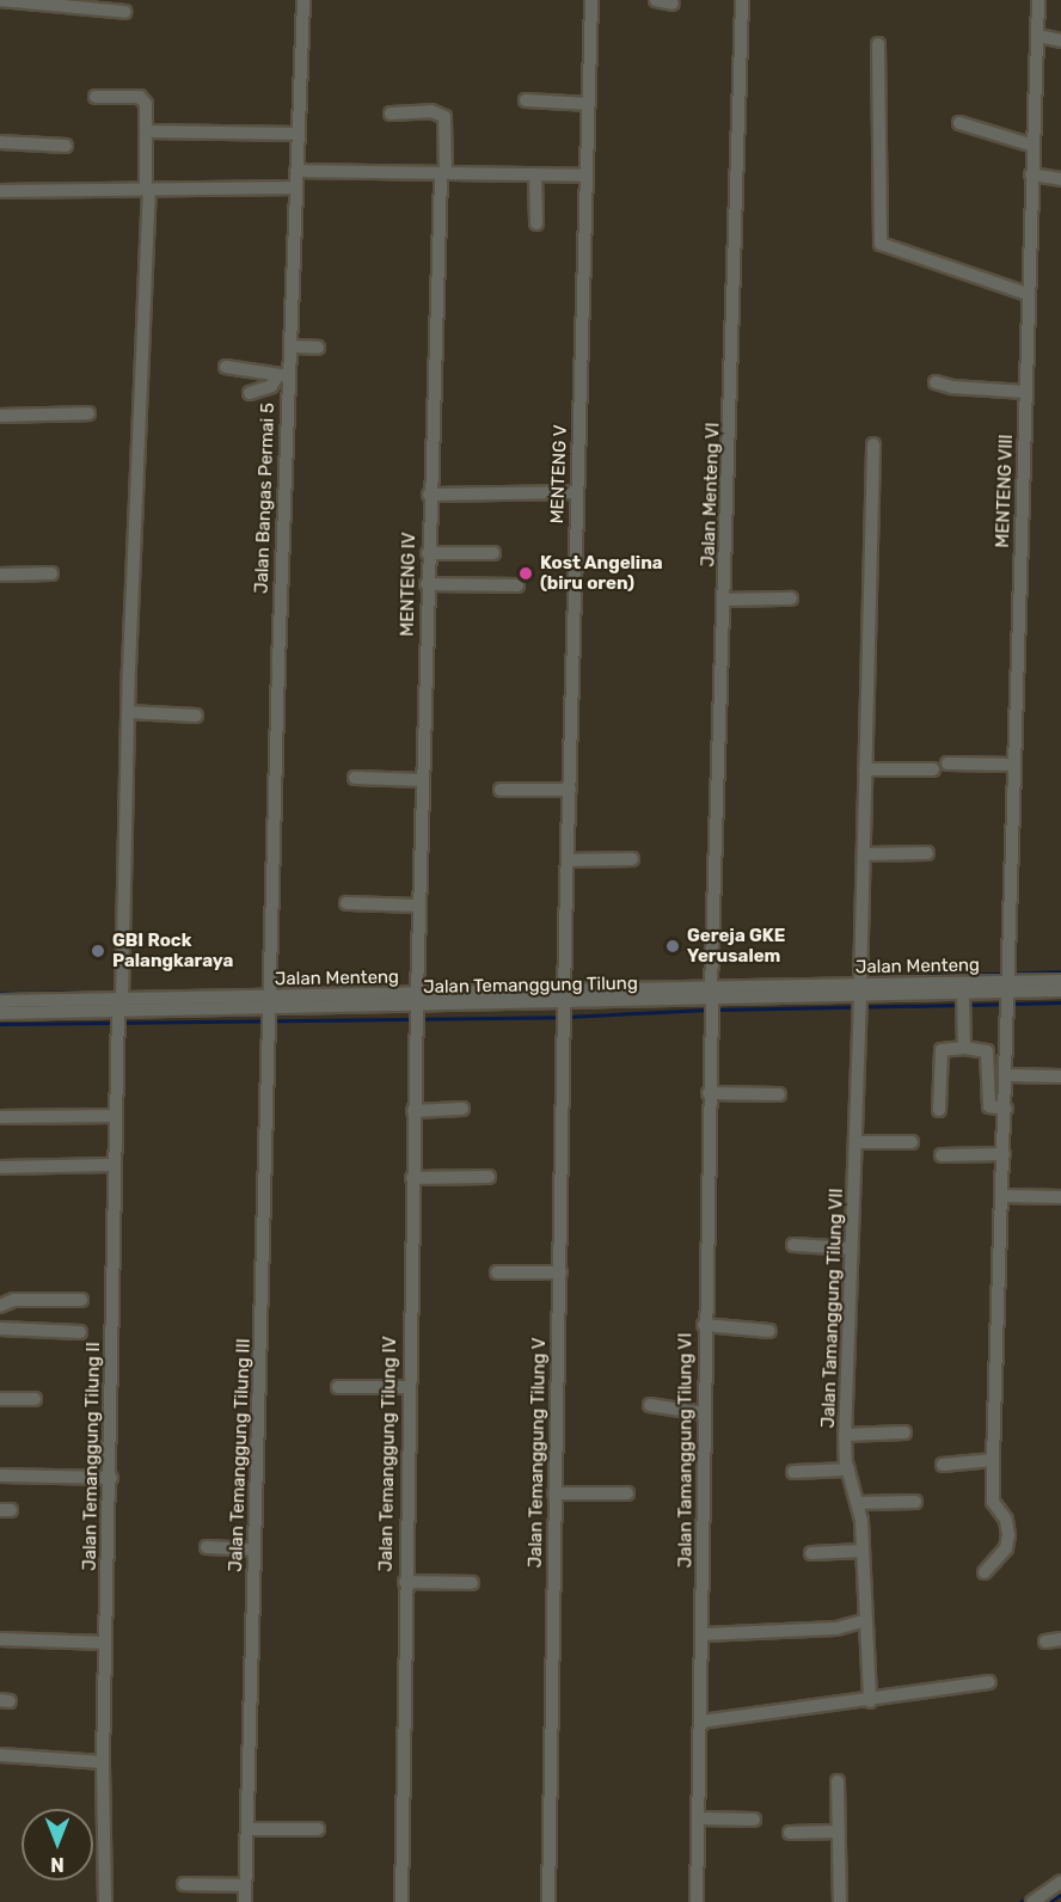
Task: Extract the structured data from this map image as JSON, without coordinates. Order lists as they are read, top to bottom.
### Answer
{
  "streets": {
    "street": [
      "MENTENG V",
      "MENTENG VIII",
      "Jalan Menteng VI",
      "Jalan Bangas Permai 5",
      "MENTENG IV",
      "Jalan Menteng",
      "Jalan Temanggung Tilung",
      "Jalan Tamanggung Tilung VII",
      "Jalan Tamanggung Tilung VI",
      "Jalan Temanggung Tilung V",
      "Jalan Temanggung Tilung IV",
      "Jalan Temanggung Tilung III",
      "Jalan Temanggung Tilung II"
    ]
  },
  "crossings": [
    ["MENTENG V", "Jalan Temanggung Tilung"],
    ["MENTENG V", "Jalan Temanggung Tilung V"],
    ["MENTENG VIII", "Jalan Menteng"],
    ["MENTENG VIII", "Jalan Temanggung Tilung"],
    ["Jalan Menteng VI", "Jalan Temanggung Tilung"],
    ["Jalan Menteng VI", "Jalan Tamanggung Tilung VI"],
    ["Jalan Bangas Permai 5", "Jalan Temanggung Tilung"],
    ["Jalan Bangas Permai 5", "Jalan Temanggung Tilung III"],
    ["MENTENG IV", "Jalan Temanggung Tilung"],
    ["MENTENG IV", "Jalan Temanggung Tilung IV"],
    ["Jalan Menteng", "Jalan Temanggung Tilung"],
    ["Jalan Menteng", "Jalan Tamanggung Tilung VII"],
    ["Jalan Temanggung Tilung", "Jalan Tamanggung Tilung VII"],
    ["Jalan Temanggung Tilung", "Jalan Tamanggung Tilung VI"],
    ["Jalan Temanggung Tilung", "Jalan Temanggung Tilung V"],
    ["Jalan Temanggung Tilung", "Jalan Temanggung Tilung IV"],
    ["Jalan Temanggung Tilung", "Jalan Temanggung Tilung III"],
    ["Jalan Temanggung Tilung", "Jalan Temanggung Tilung II"]
  ],
  "places": ["Kost Angelina (biru oren)", "Gereja GKE Yerusalem", "GBI Rock Palangkaraya"],
  "north": "bottom"
}
